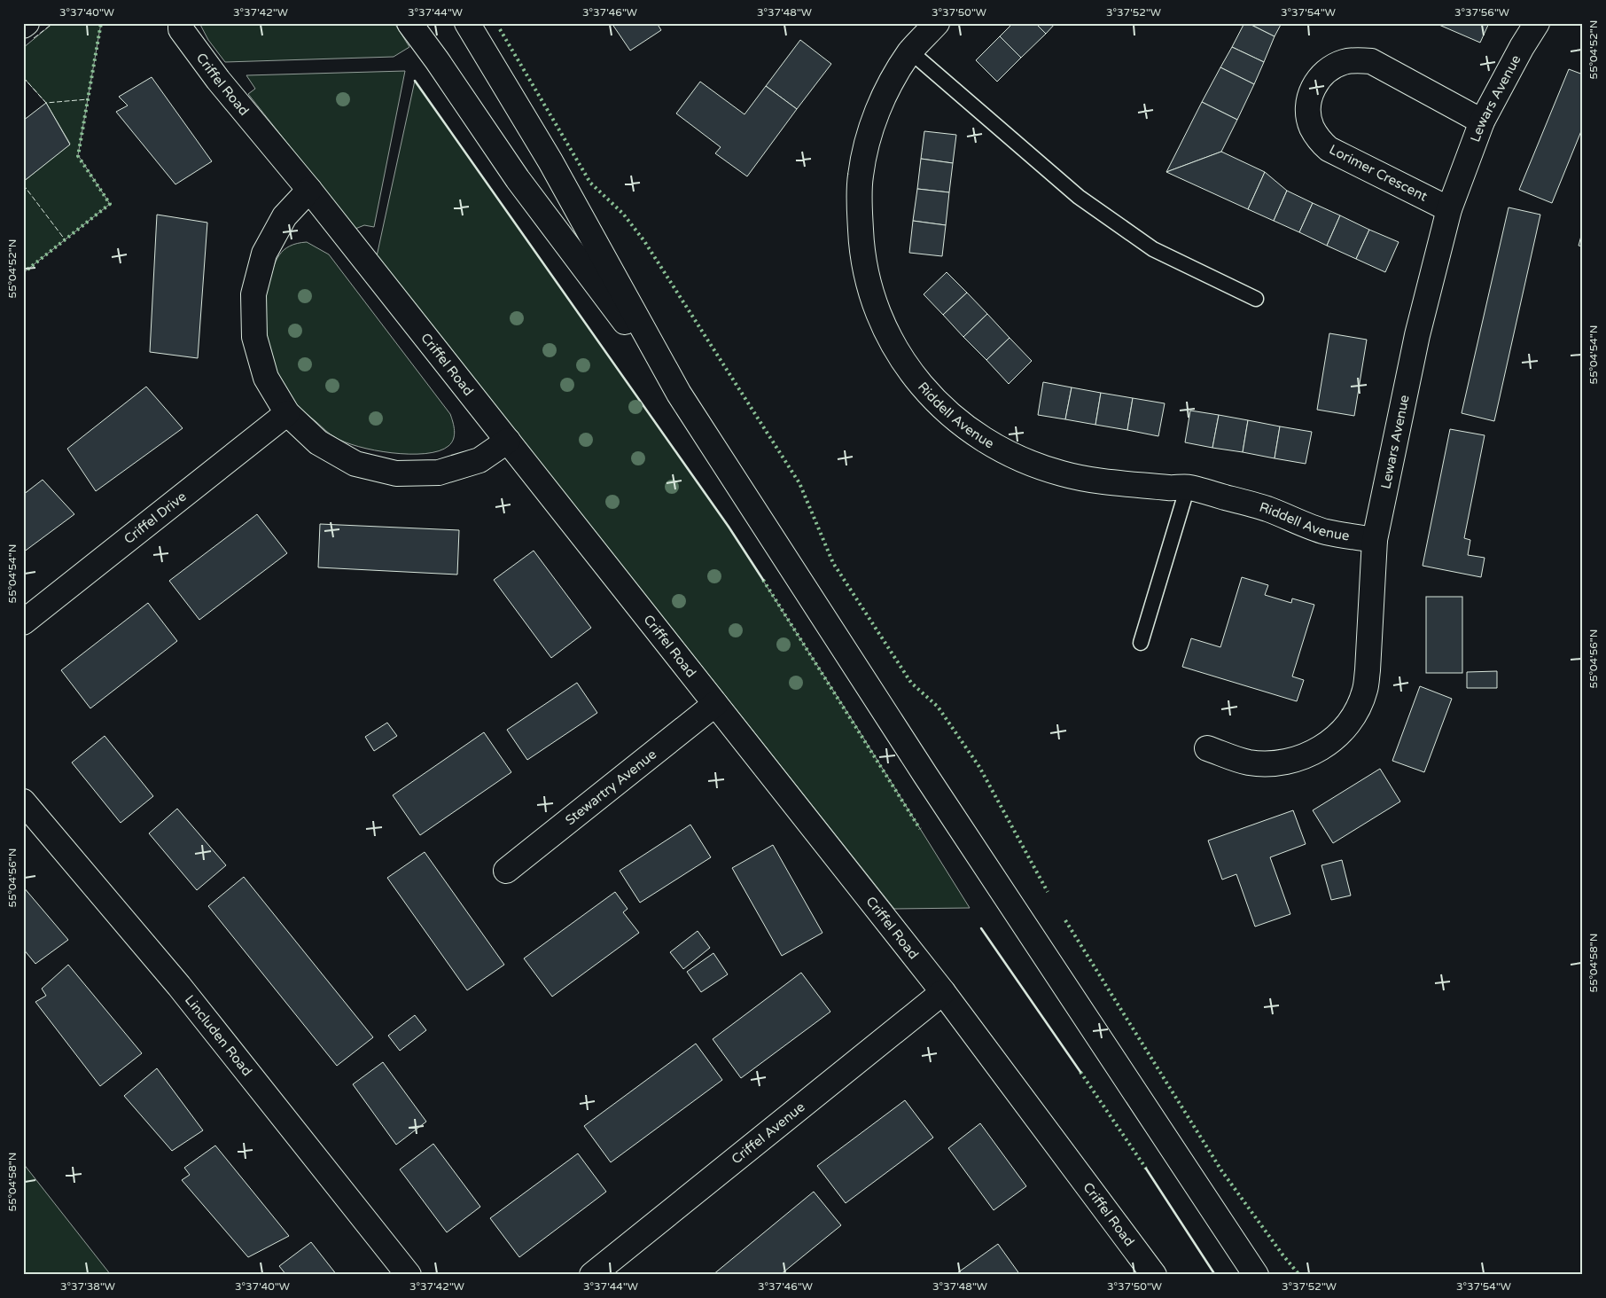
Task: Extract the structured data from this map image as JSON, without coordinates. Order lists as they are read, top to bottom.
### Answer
{
  "streets": {
    "main road": [
      "Criffel Road",
      "Lewars Avenue",
      "Lorimer Crescent",
      "Riddell Avenue",
      "Criffel Drive",
      "Stewartry Avenue",
      "Lincluden Road",
      "Criffel Avenue"
    ]
  },
  "crossings": [
    ["Criffel Road", "Stewartry Avenue"],
    ["Criffel Road", "Criffel Avenue"],
    ["Lewars Avenue", "Lorimer Crescent"],
    ["Lewars Avenue", "Riddell Avenue"]
  ],
  "coordinates": [
    "3°37'40\"W",
    "3°37'42\"W",
    "3°37'44\"W",
    "3°37'46\"W",
    "3°37'48\"W",
    "3°37'50\"W",
    "3°37'52\"W",
    "3°37'54\"W",
    "3°37'56\"W",
    "55°04'52\"N",
    "55°04'54\"N",
    "55°04'56\"N",
    "55°04'58\"N",
    "3°37'38\"W"
  ]
}
